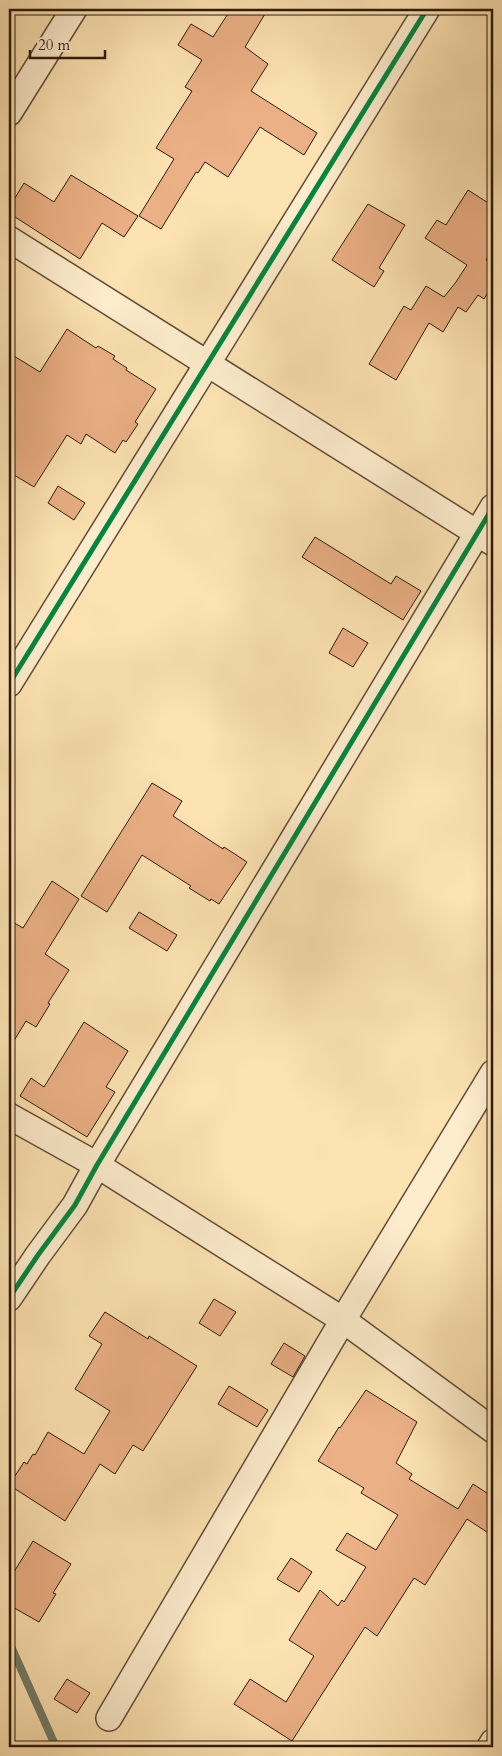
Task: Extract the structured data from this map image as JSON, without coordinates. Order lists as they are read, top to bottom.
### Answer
{
  "scale_bar": "20 m"
}
